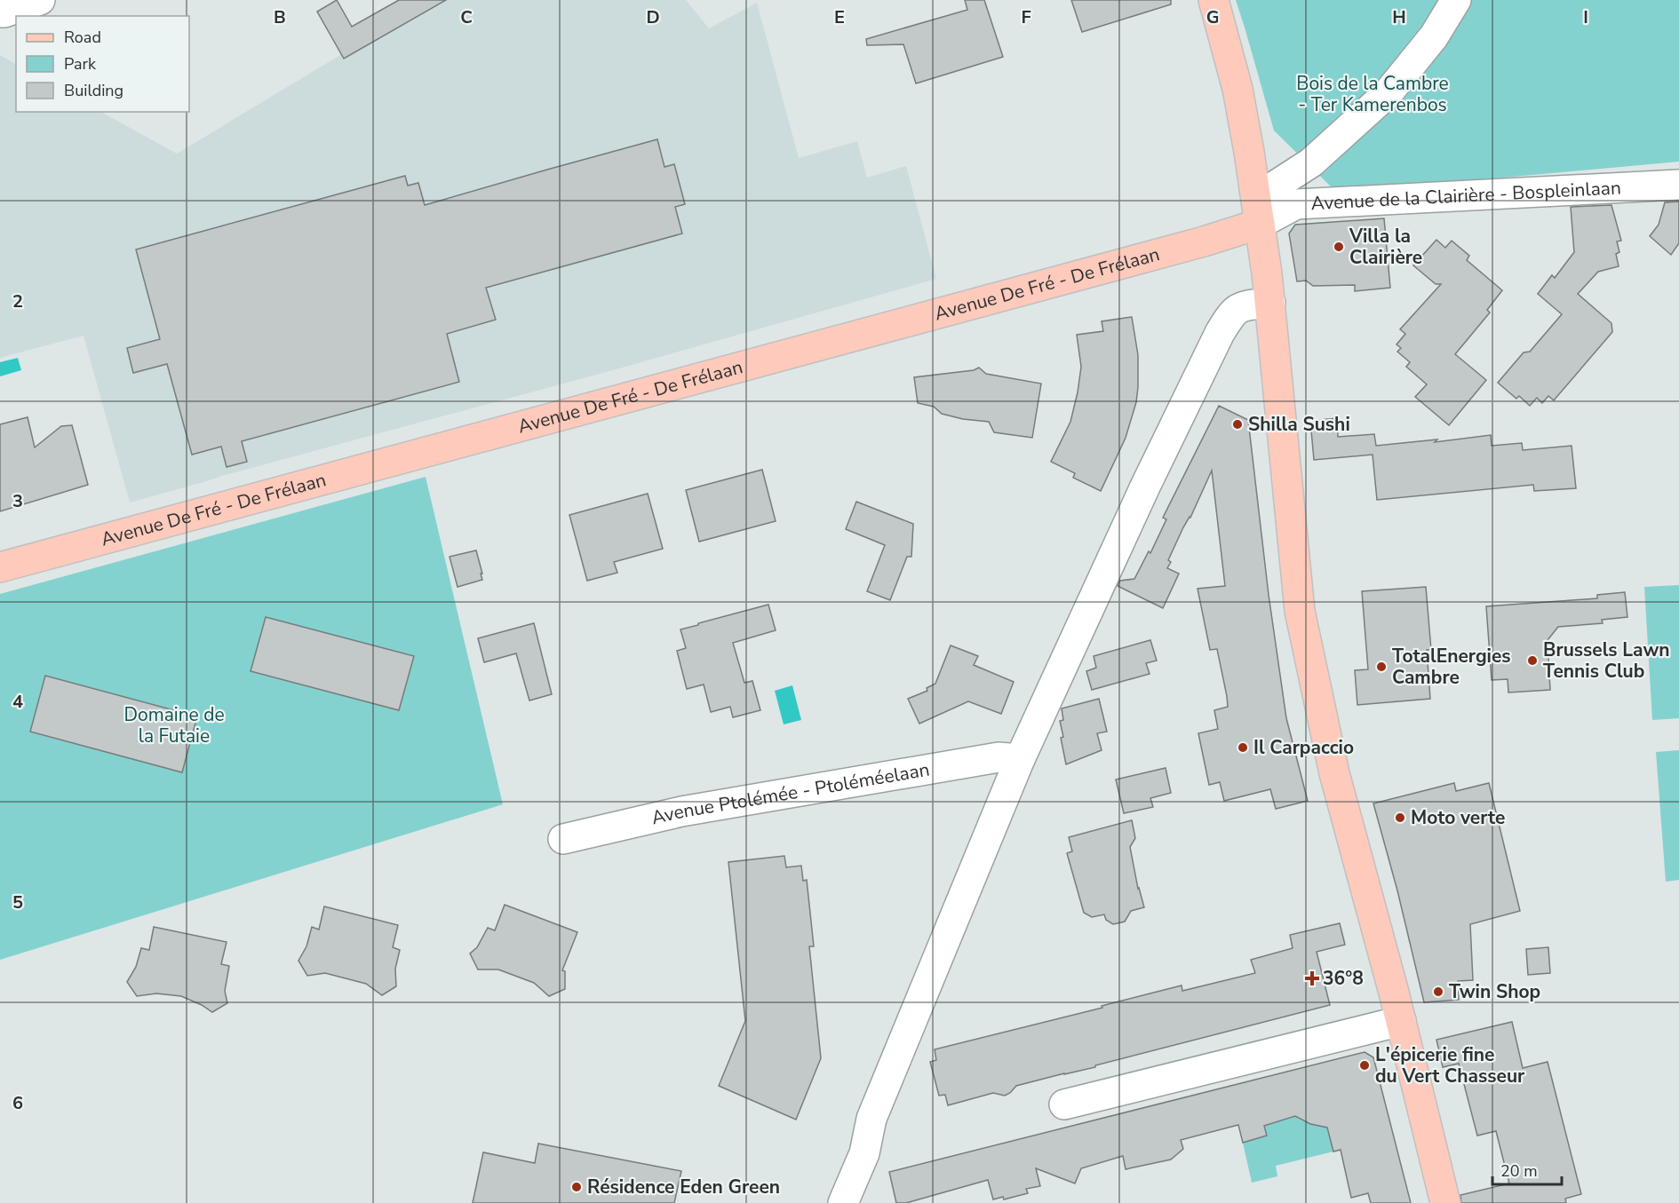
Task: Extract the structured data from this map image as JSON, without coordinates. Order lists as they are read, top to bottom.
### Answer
{
  "streets": {
    "main road": ["Avenue De Fré - De Frélaan"],
    "street": ["Avenue de la Clairière - Bospleinlaan", "Avenue Ptolémée - Ptoléméelaan"]
  },
  "crossings": [
    ["Avenue de la Clairière - Bospleinlaan", "Avenue De Fré - De Frélaan"]
  ],
  "parks": ["Bois de la Cambre - Ter Kamerenbos", "Domaine de la Futaie"],
  "places": {
    "other": [
      "Villa la Clairière",
      "Shilla Sushi",
      "Brussels Lawn Tennis Club",
      "TotalEnergies Cambre",
      "Il Carpaccio",
      "Moto verte",
      "Twin Shop",
      "L'épicerie fine du Vert Chasseur",
      "Résidence Eden Green"
    ],
    "health": ["36°8"]
  },
  "legend": ["Road", "Park", "Building"],
  "scale_bar": "20 m",
  "grid": {
    "columns": [
      "B",
      "C",
      "D",
      "E",
      "F",
      "G",
      "H",
      "I"
    ],
    "rows": [
      "2",
      "3",
      "4",
      "5",
      "6"
    ]
  }
}
